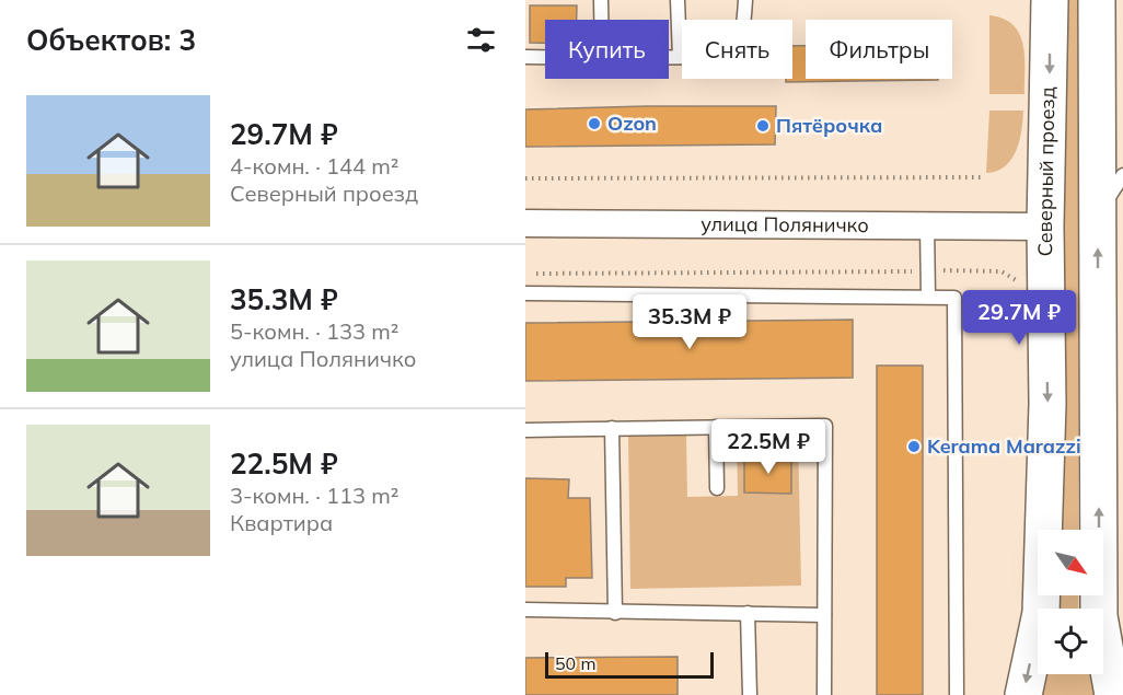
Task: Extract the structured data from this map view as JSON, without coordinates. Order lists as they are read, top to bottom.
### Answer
{
  "streets": {
    "main road": ["Северный проезд"],
    "street": ["улица Поляничко"]
  },
  "crossings": [
    ["Северный проезд", "улица Поляничко"]
  ],
  "places": ["Ozon", "Пятёрочка", "Kerama Marazzi"],
  "scale_bar": "50 m",
  "north": "bottom right",
  "page": {
    "heading": "Объектов: 3",
    "chip": ["Купить", "Снять", "Фильтры"],
    "list": [
      {
        "name": "29.7M ₽",
        "note": "4-комн. · 144 m² · Северный проезд"
      },
      {
        "name": "35.3M ₽",
        "note": "5-комн. · 133 m² · улица Поляничко"
      },
      {
        "name": "22.5M ₽",
        "note": "3-комн. · 113 m² · Квартира"
      }
    ],
    "price": ["29.7M ₽", "35.3M ₽", "22.5M ₽"],
    "scale": "50 m"
  }
}
